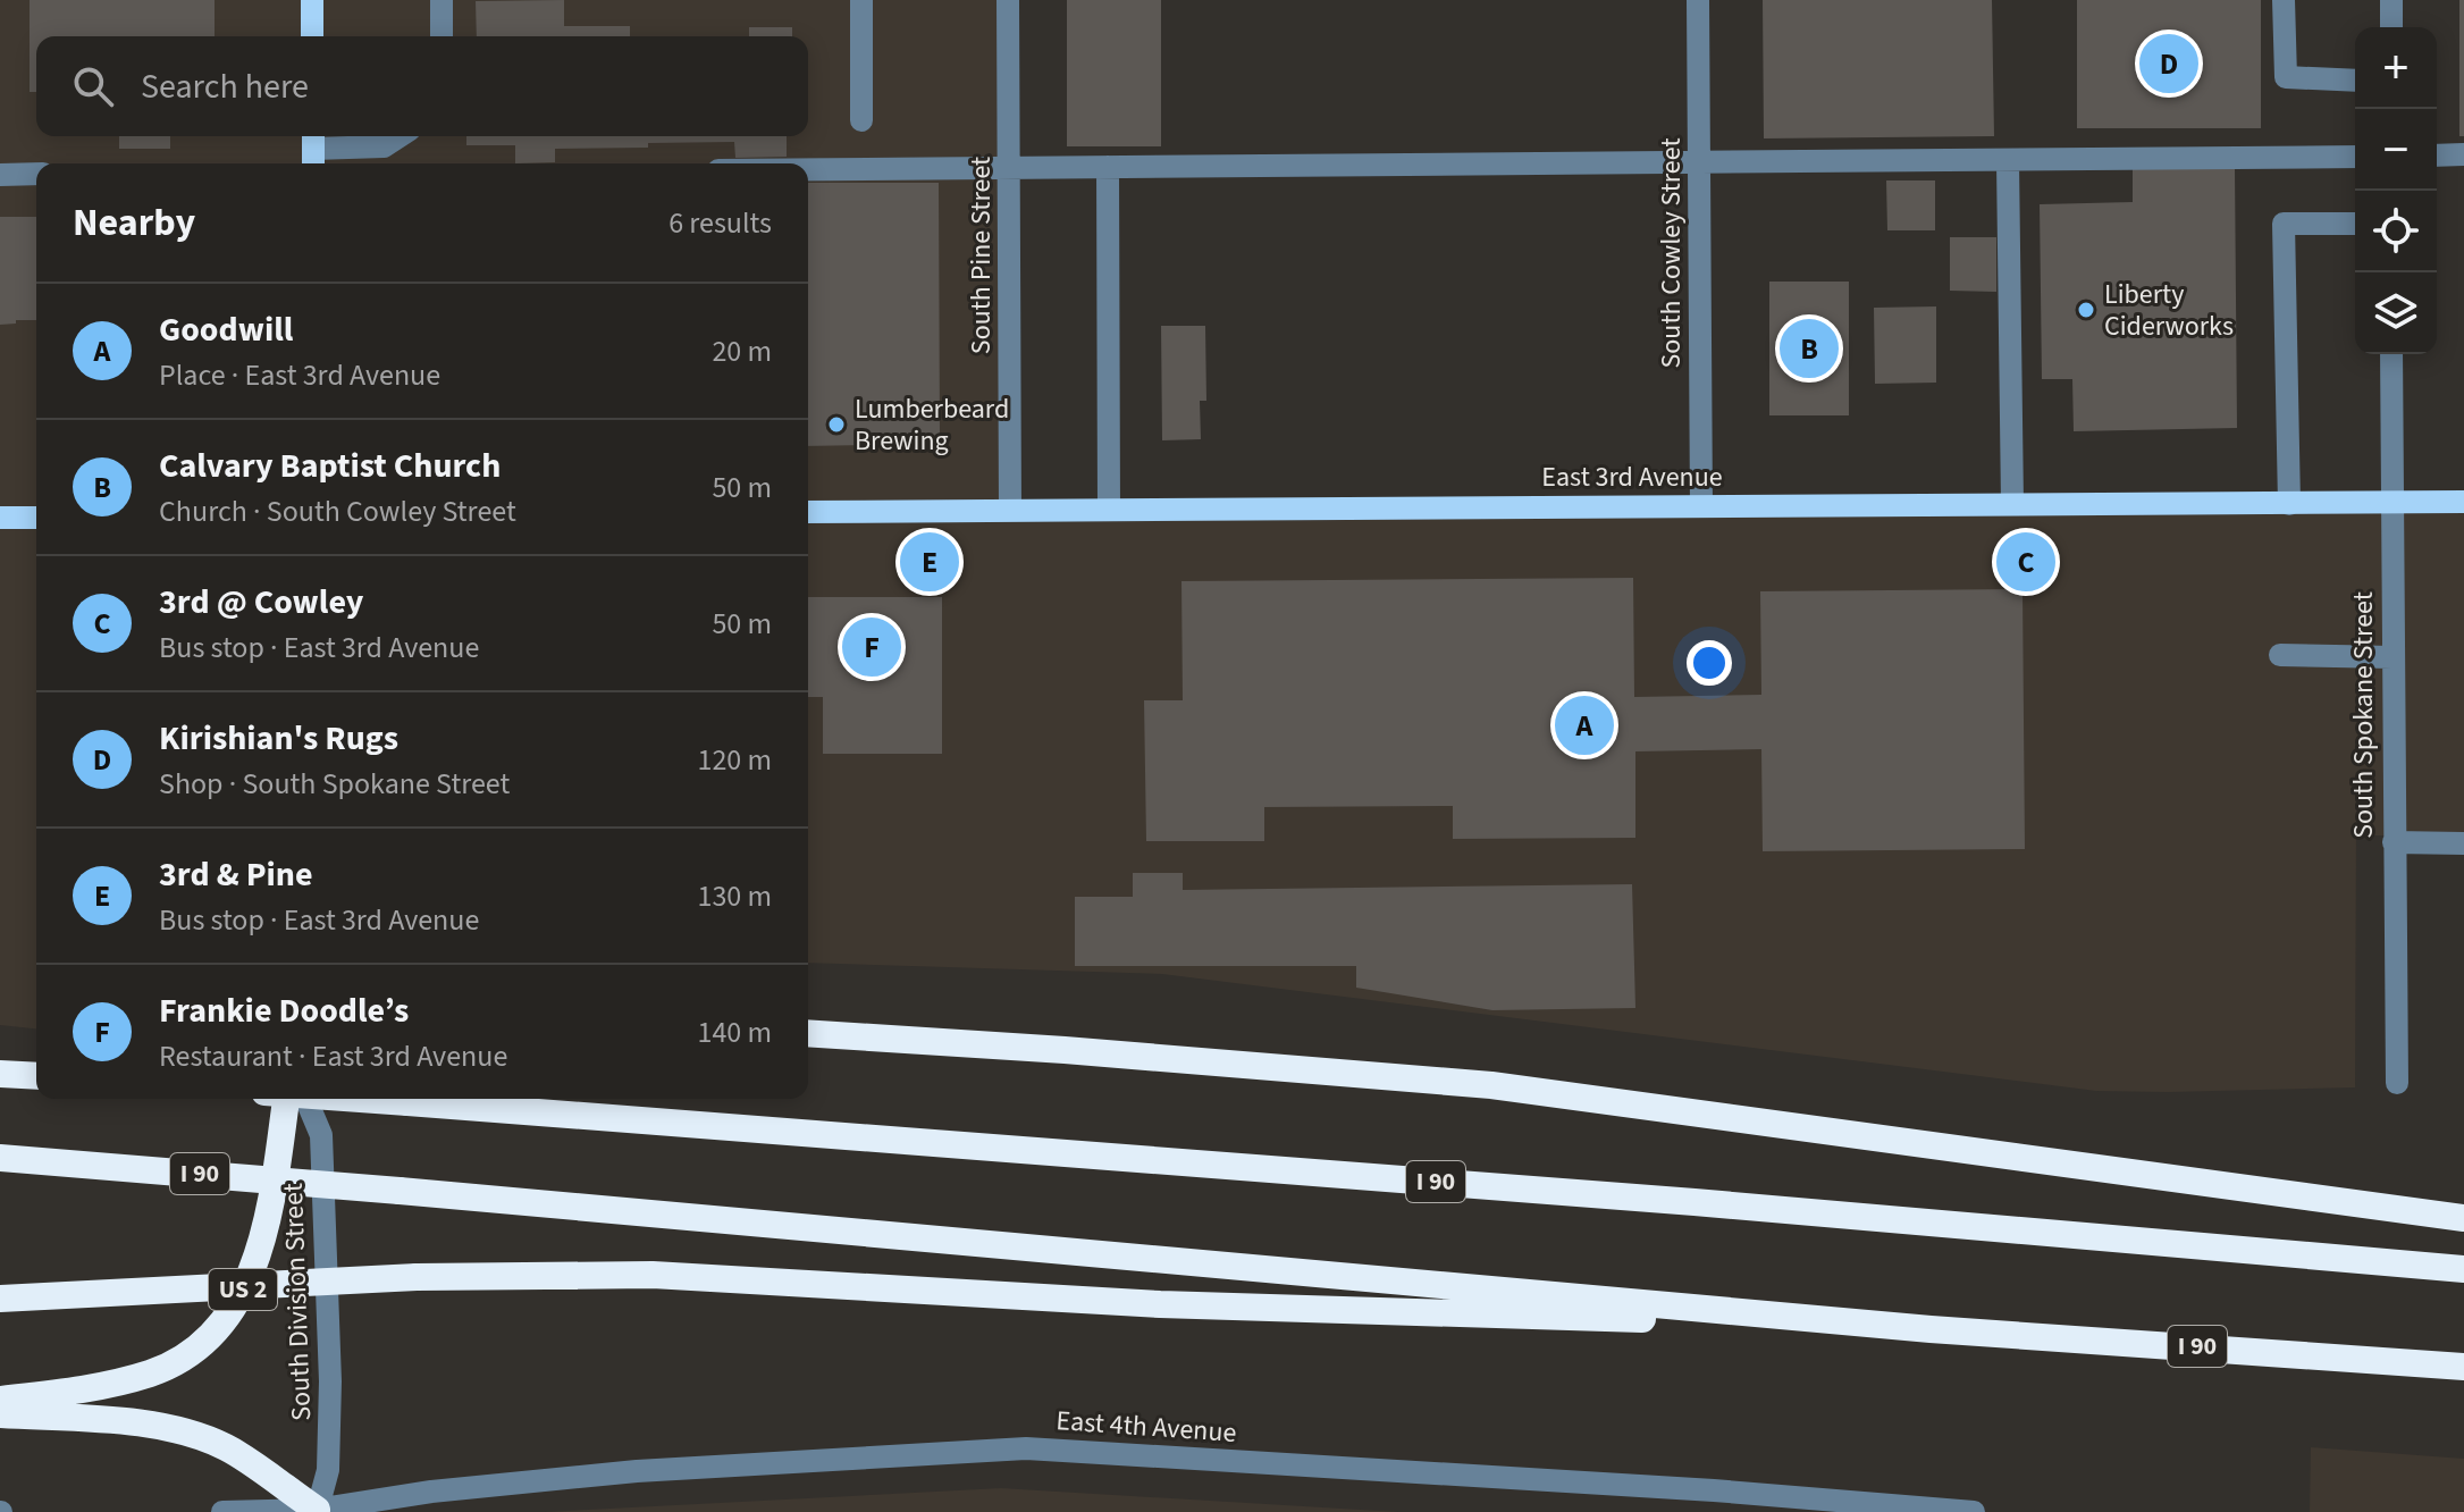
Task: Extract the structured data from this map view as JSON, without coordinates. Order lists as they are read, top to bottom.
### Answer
{
  "streets": {
    "highway": ["I 90", "US 2"],
    "main road": ["East 3rd Avenue"],
    "street": [
      "South Cowley Street",
      "South Pine Street",
      "South Spokane Street",
      "South Division Street",
      "East 4th Avenue"
    ]
  },
  "crossings": [
    ["South Cowley Street", "East 3rd Avenue"],
    ["South Pine Street", "East 3rd Avenue"],
    ["East 3rd Avenue", "South Spokane Street"],
    ["South Division Street", "East 4th Avenue"]
  ],
  "places": ["Liberty Ciderworks", "Lumberbeard Brewing"],
  "page": {
    "map_buttons": ["+", "−"],
    "pins": [
      "D",
      "B",
      "C",
      "E",
      "F",
      "A"
    ],
    "search": "Search here",
    "heading": ["Nearby", "6 results"],
    "list": [
      {
        "mark": "A",
        "name": "Goodwill",
        "note": "Place · East 3rd Avenue",
        "value": "20 m"
      },
      {
        "mark": "B",
        "name": "Calvary Baptist Church",
        "note": "Church · South Cowley Street",
        "value": "50 m"
      },
      {
        "mark": "C",
        "name": "3rd @ Cowley",
        "note": "Bus stop · East 3rd Avenue",
        "value": "50 m"
      },
      {
        "mark": "D",
        "name": "Kirishian's Rugs",
        "note": "Shop · South Spokane Street",
        "value": "120 m"
      },
      {
        "mark": "E",
        "name": "3rd & Pine",
        "note": "Bus stop · East 3rd Avenue",
        "value": "130 m"
      },
      {
        "mark": "F",
        "name": "Frankie Doodle’s",
        "note": "Restaurant · East 3rd Avenue",
        "value": "140 m"
      }
    ]
  }
}
